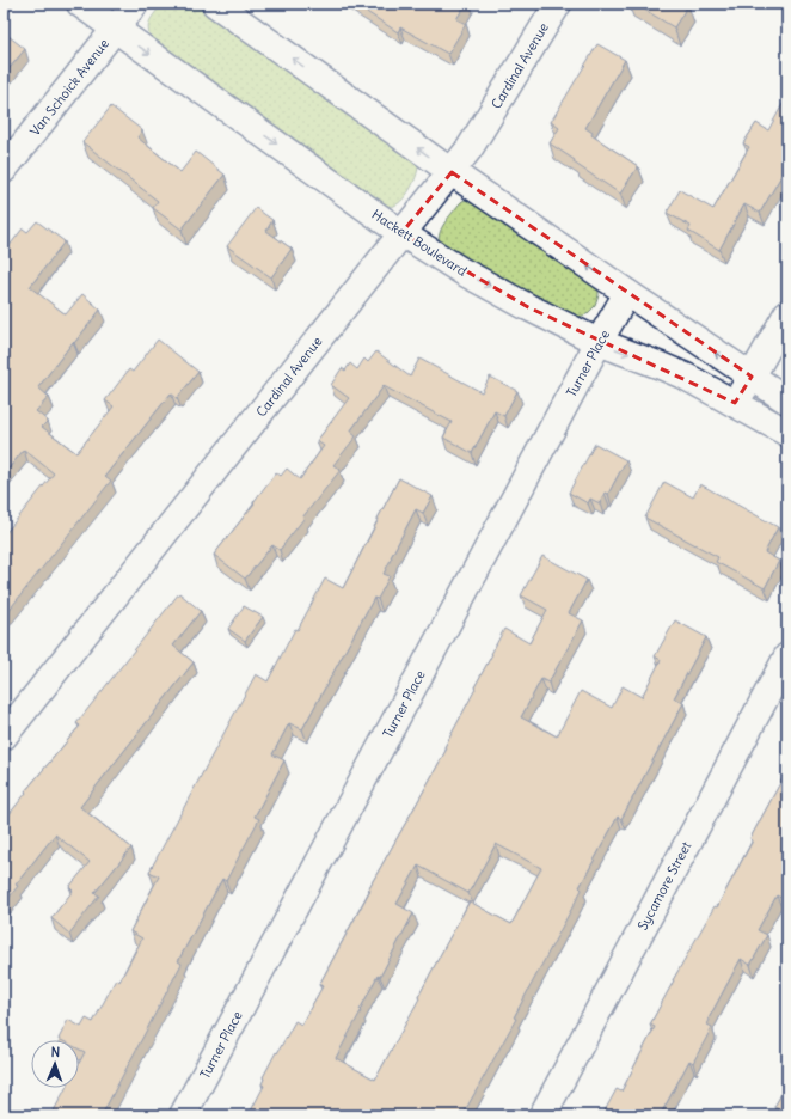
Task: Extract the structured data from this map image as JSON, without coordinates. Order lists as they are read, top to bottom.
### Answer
{
  "streets": {
    "street": [
      "Cardinal Avenue",
      "Van Schoick Avenue",
      "Hackett Boulevard",
      "Turner Place",
      "Sycamore Street"
    ]
  },
  "crossings": [
    ["Cardinal Avenue", "Hackett Boulevard"],
    ["Van Schoick Avenue", "Hackett Boulevard"],
    ["Hackett Boulevard", "Turner Place"]
  ],
  "north": "top"
}
